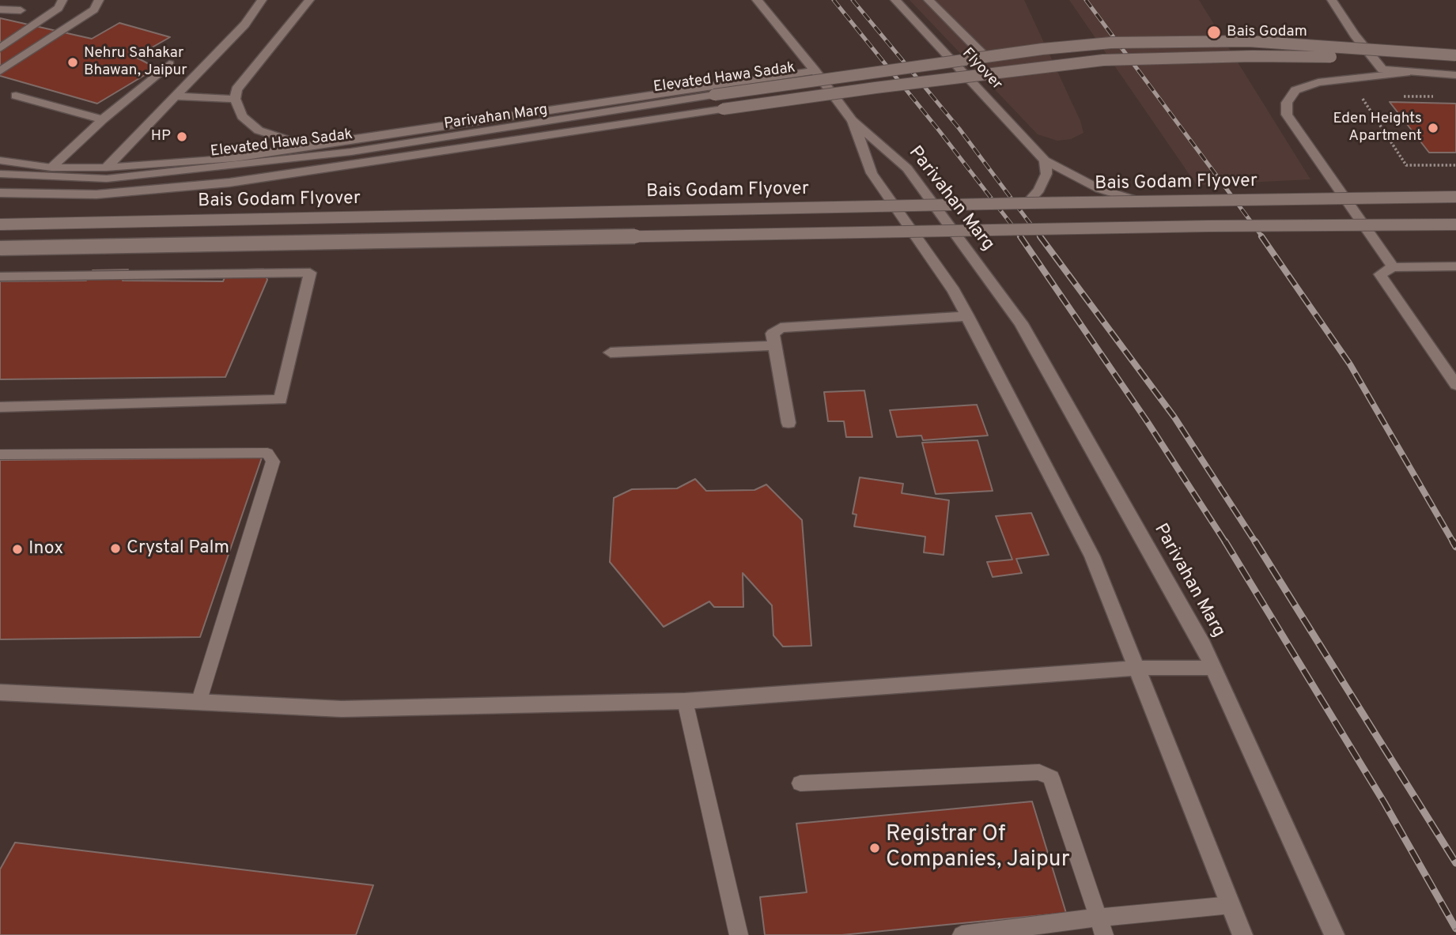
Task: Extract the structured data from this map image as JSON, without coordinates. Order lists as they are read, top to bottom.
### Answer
{
  "streets": {
    "street": [
      "Flyover",
      "Elevated Hawa Sadak",
      "Parivahan Marg",
      "Bais Godam Flyover"
    ]
  },
  "crossings": [
    ["Flyover", "Bais Godam Flyover"]
  ],
  "places": [
    "Bais Godam",
    "Nehru Sahakar Bhawan, Jaipur",
    "Eden Heights Apartment",
    "HP",
    "Crystal Palm",
    "Inox",
    "Registrar Of Companies, Jaipur"
  ]
}
